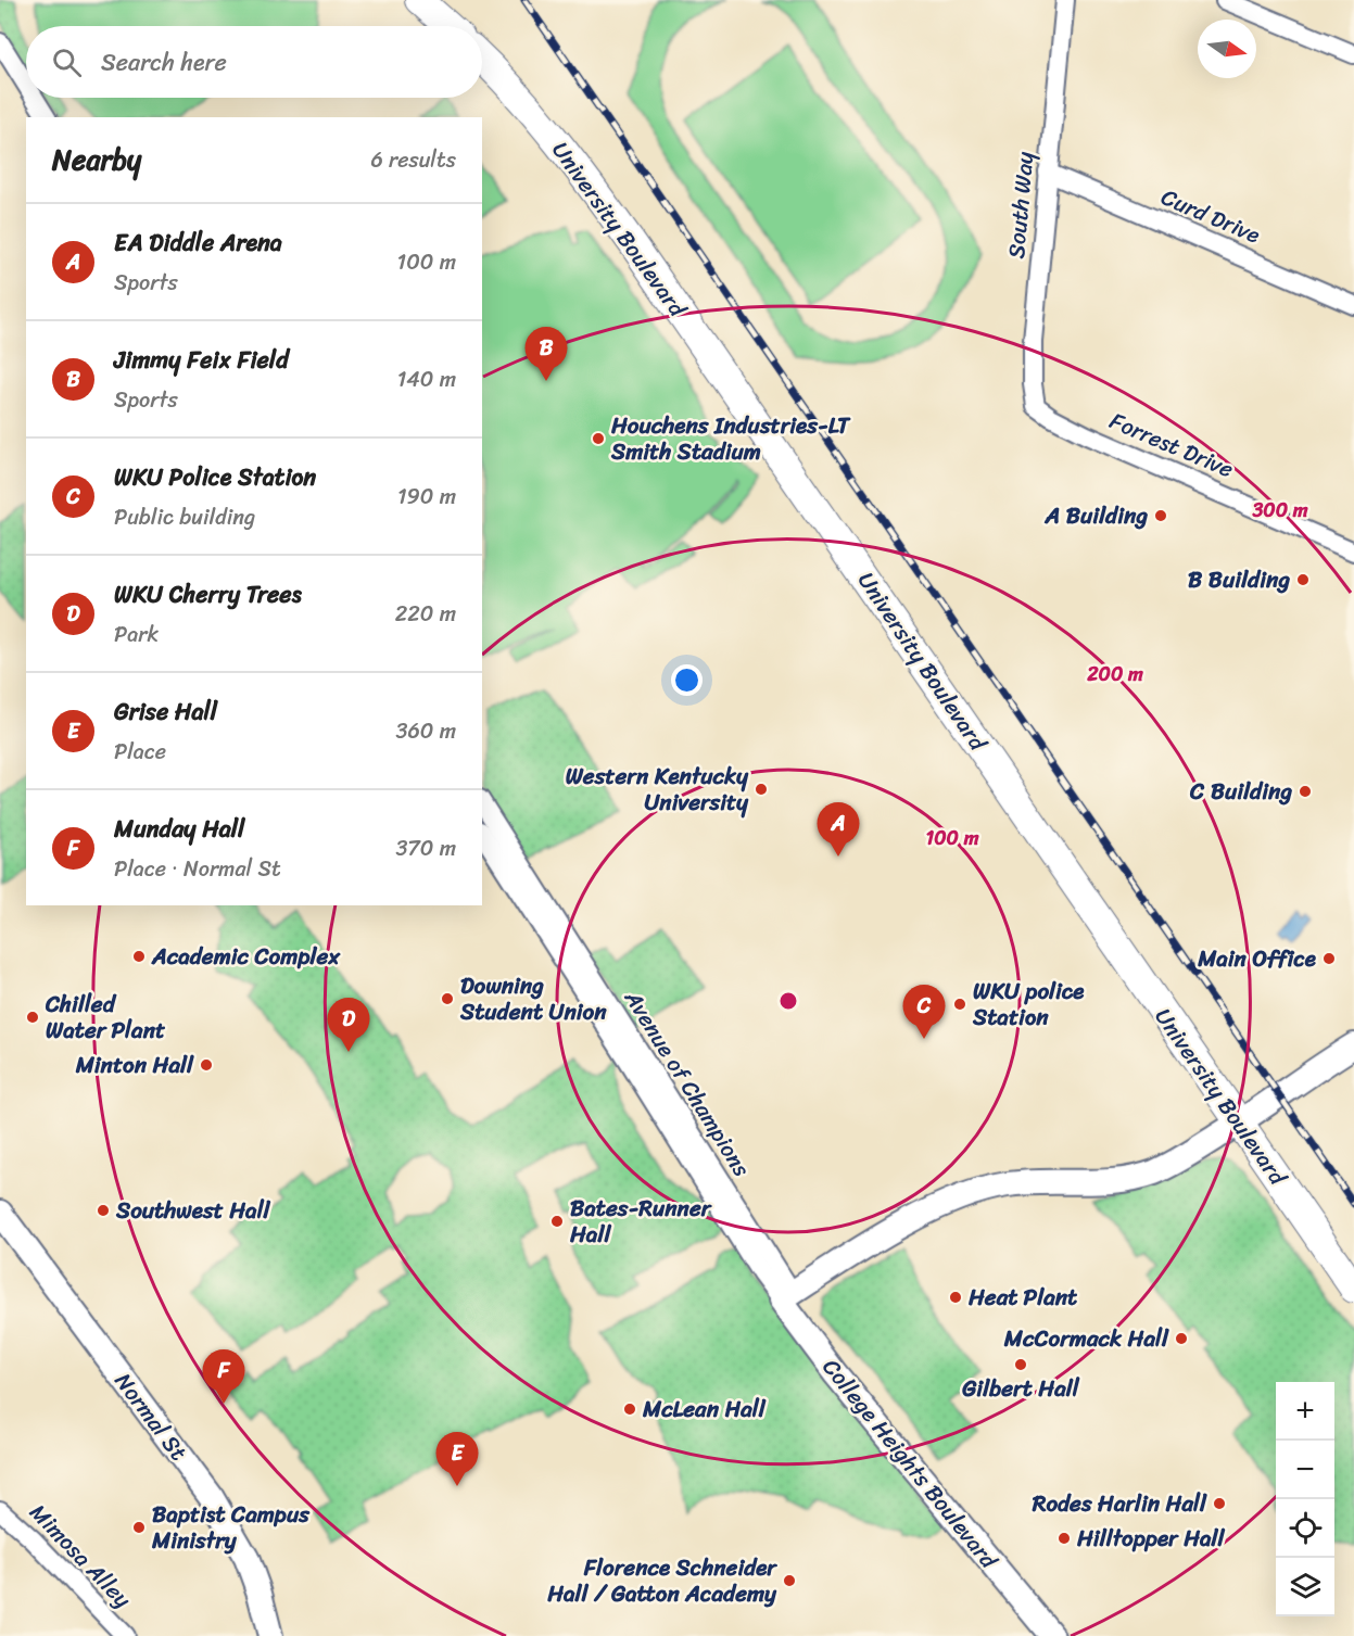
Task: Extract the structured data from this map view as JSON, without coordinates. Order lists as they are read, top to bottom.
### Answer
{
  "streets": {
    "main road": ["University Boulevard"],
    "street": [
      "South Way",
      "Curd Drive",
      "Forrest Drive",
      "Avenue of Champions",
      "Normal St",
      "College Heights Boulevard",
      "Mimosa Alley"
    ]
  },
  "crossings": [
    ["South Way", "Curd Drive"],
    ["South Way", "Forrest Drive"],
    ["Avenue of Champions", "College Heights Boulevard"]
  ],
  "places": [
    "Houchens Industries-LT Smith Stadium",
    "A Building",
    "B Building",
    "Western Kentucky University",
    "C Building",
    "Academic Complex",
    "Main Office",
    "Downing Student Union",
    "WKU police Station",
    "Chilled Water Plant",
    "Minton Hall",
    "Southwest Hall",
    "Bates-Runner Hall",
    "Heat Plant",
    "McCormack Hall",
    "Gilbert Hall",
    "McLean Hall",
    "Rodes Harlin Hall",
    "Baptist Campus Ministry",
    "Hilltopper Hall",
    "Florence Schneider Hall / Gatton Academy"
  ],
  "north": "right",
  "page": {
    "search": "Search here",
    "heading": ["Nearby", "6 results"],
    "list": [
      {
        "mark": "A",
        "name": "EA Diddle Arena",
        "note": "Sports",
        "value": "100 m"
      },
      {
        "mark": "B",
        "name": "Jimmy Feix Field",
        "note": "Sports",
        "value": "140 m"
      },
      {
        "mark": "C",
        "name": "WKU Police Station",
        "note": "Public building",
        "value": "190 m"
      },
      {
        "mark": "D",
        "name": "WKU Cherry Trees",
        "note": "Park",
        "value": "220 m"
      },
      {
        "mark": "E",
        "name": "Grise Hall",
        "note": "Place",
        "value": "360 m"
      },
      {
        "mark": "F",
        "name": "Munday Hall",
        "note": "Place · Normal St",
        "value": "370 m"
      }
    ],
    "pins": [
      "B",
      "A",
      "C",
      "D",
      "F",
      "E"
    ],
    "map_buttons": ["+", "−"]
  },
  "rings": ["300 m", "200 m", "100 m"]
}
